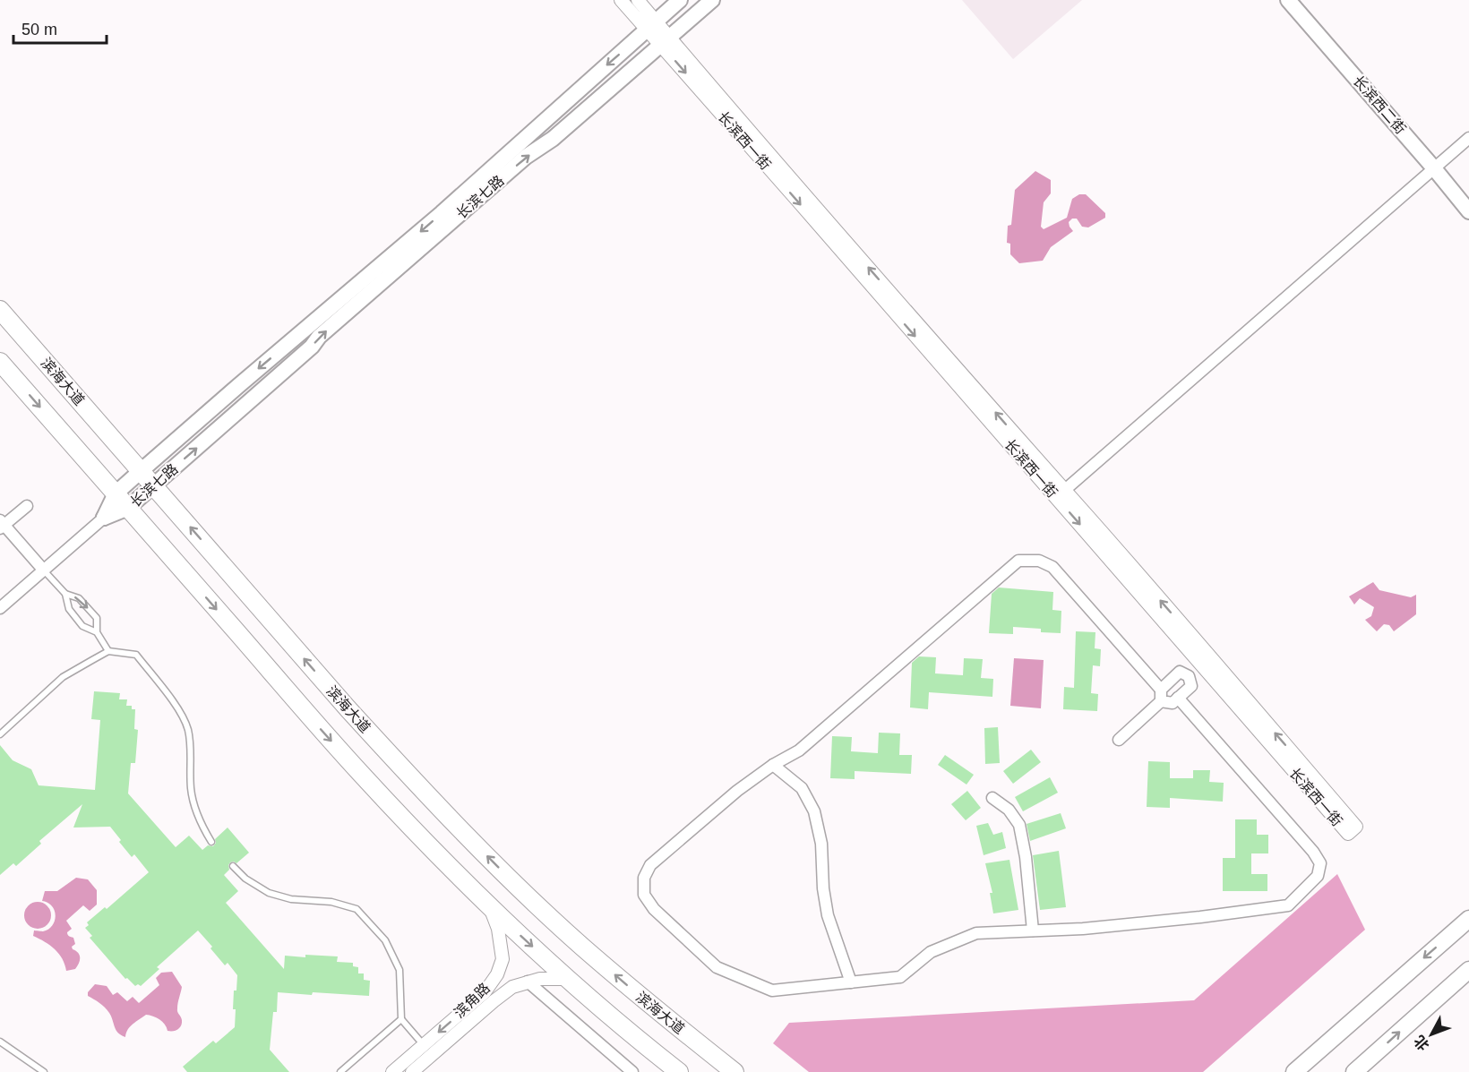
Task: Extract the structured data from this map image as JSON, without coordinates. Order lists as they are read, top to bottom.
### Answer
{
  "streets": {
    "highway": ["滨海大道"],
    "main road": ["长滨西二街", "长滨七路"],
    "street": ["长滨西一街", "滨角路"]
  },
  "crossings": [
    ["长滨西一街", "长滨七路"],
    ["长滨七路", "滨海大道"]
  ],
  "one_way": ["滨角路"],
  "scale_bar": "50 m",
  "north": "bottom left"
}
